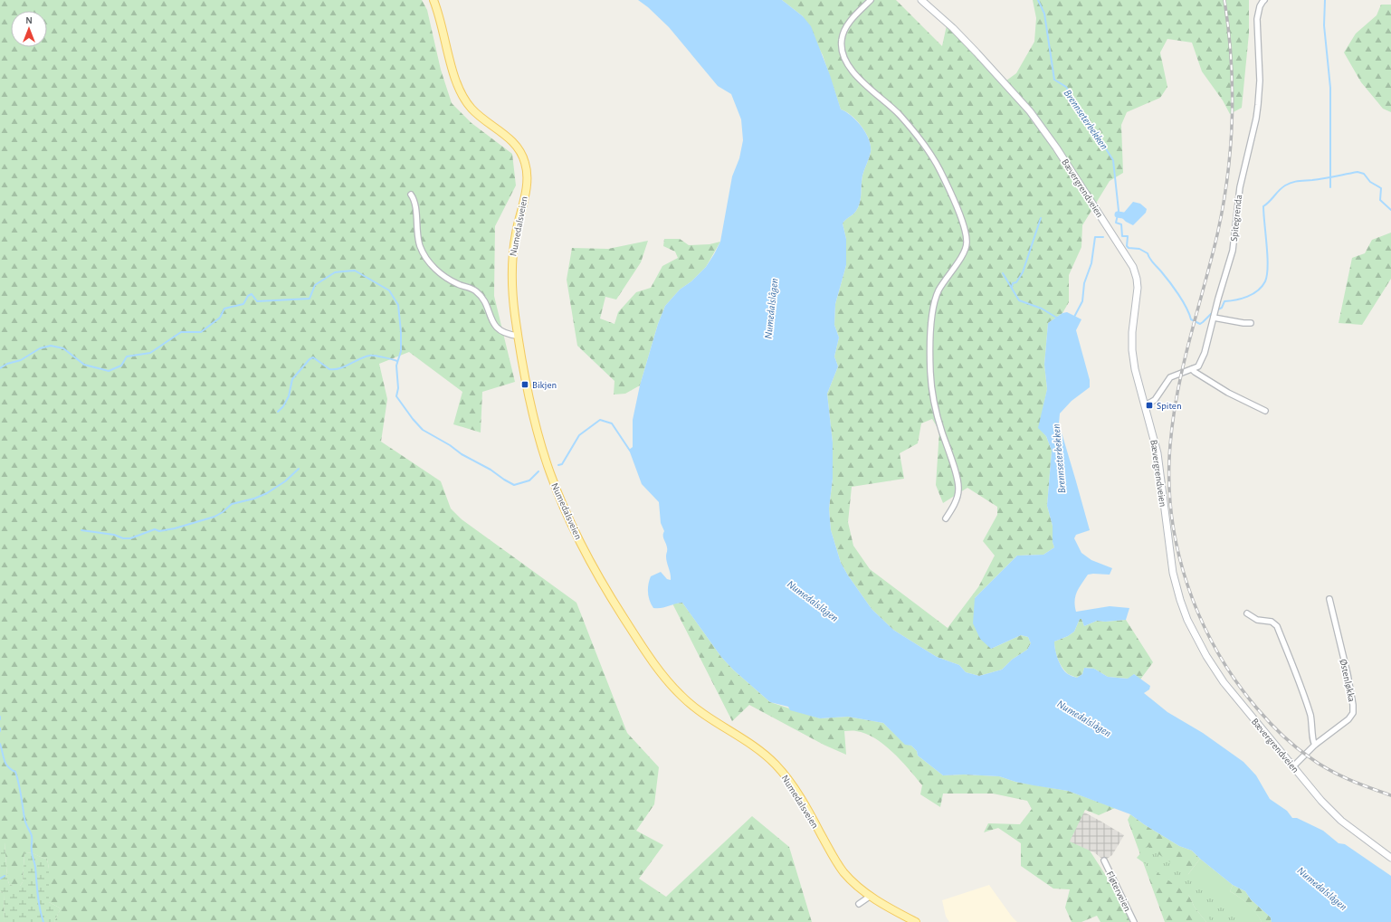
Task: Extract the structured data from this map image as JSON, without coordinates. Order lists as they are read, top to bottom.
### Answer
{
  "streets": {
    "main road": ["Bævergrendveien", "Numedalsveien"],
    "street": ["Spitegrenda", "Østenløkka", "Fløterveien"]
  },
  "crossings": [
    ["Bævergrendveien", "Spitegrenda"],
    ["Bævergrendveien", "Østenløkka"]
  ],
  "water": ["Brennseterbekken", "Numedalslågen"],
  "places": {
    "transit": ["Bikjen", "Spiten"]
  },
  "north": "top"
}
